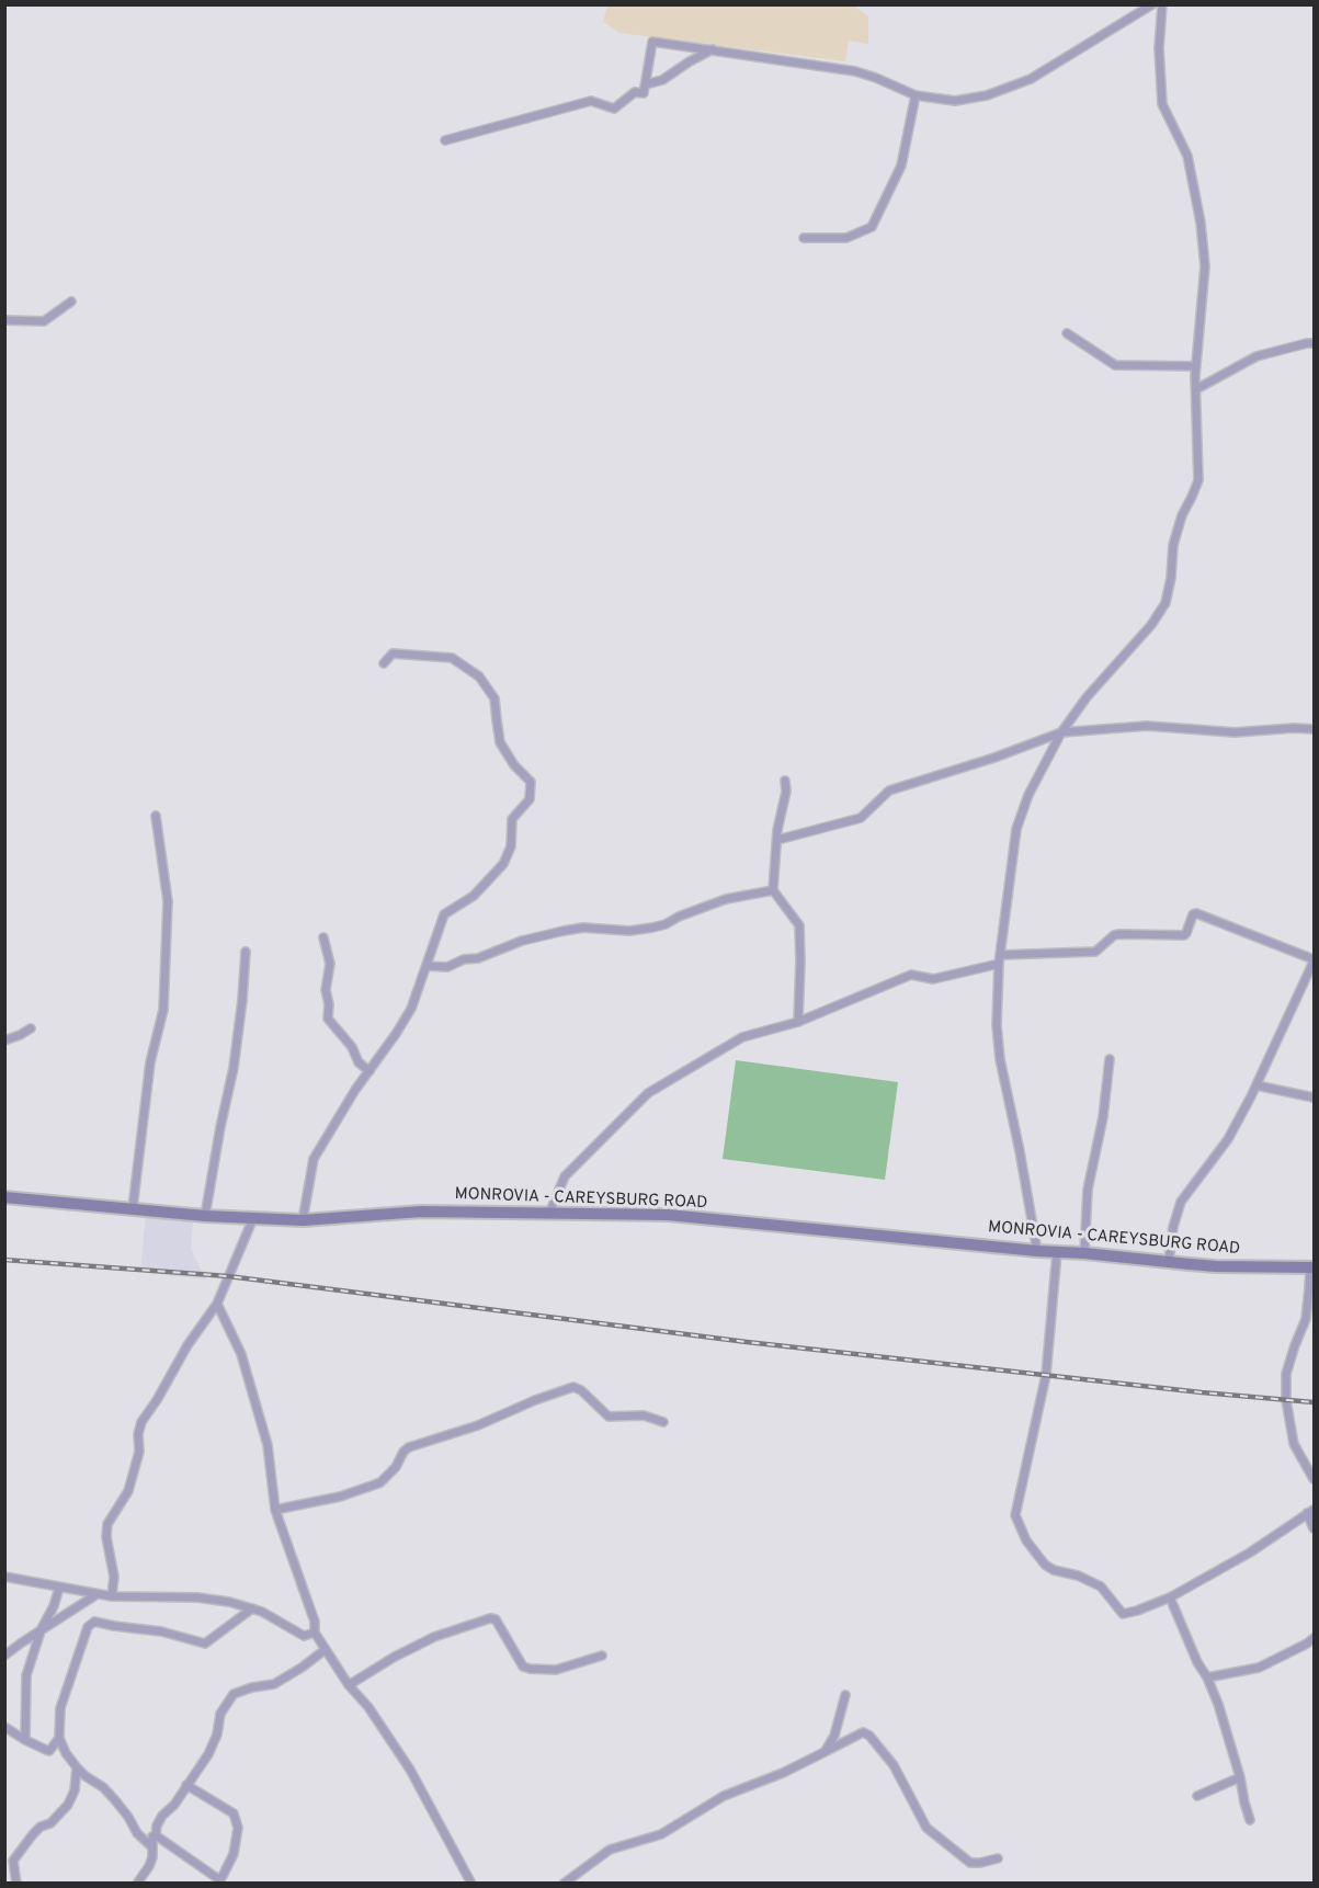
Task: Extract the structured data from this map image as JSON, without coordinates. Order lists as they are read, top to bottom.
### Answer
{
  "streets": {
    "main road": ["MONROVIA - CAREYSBURG ROAD"]
  }
}
